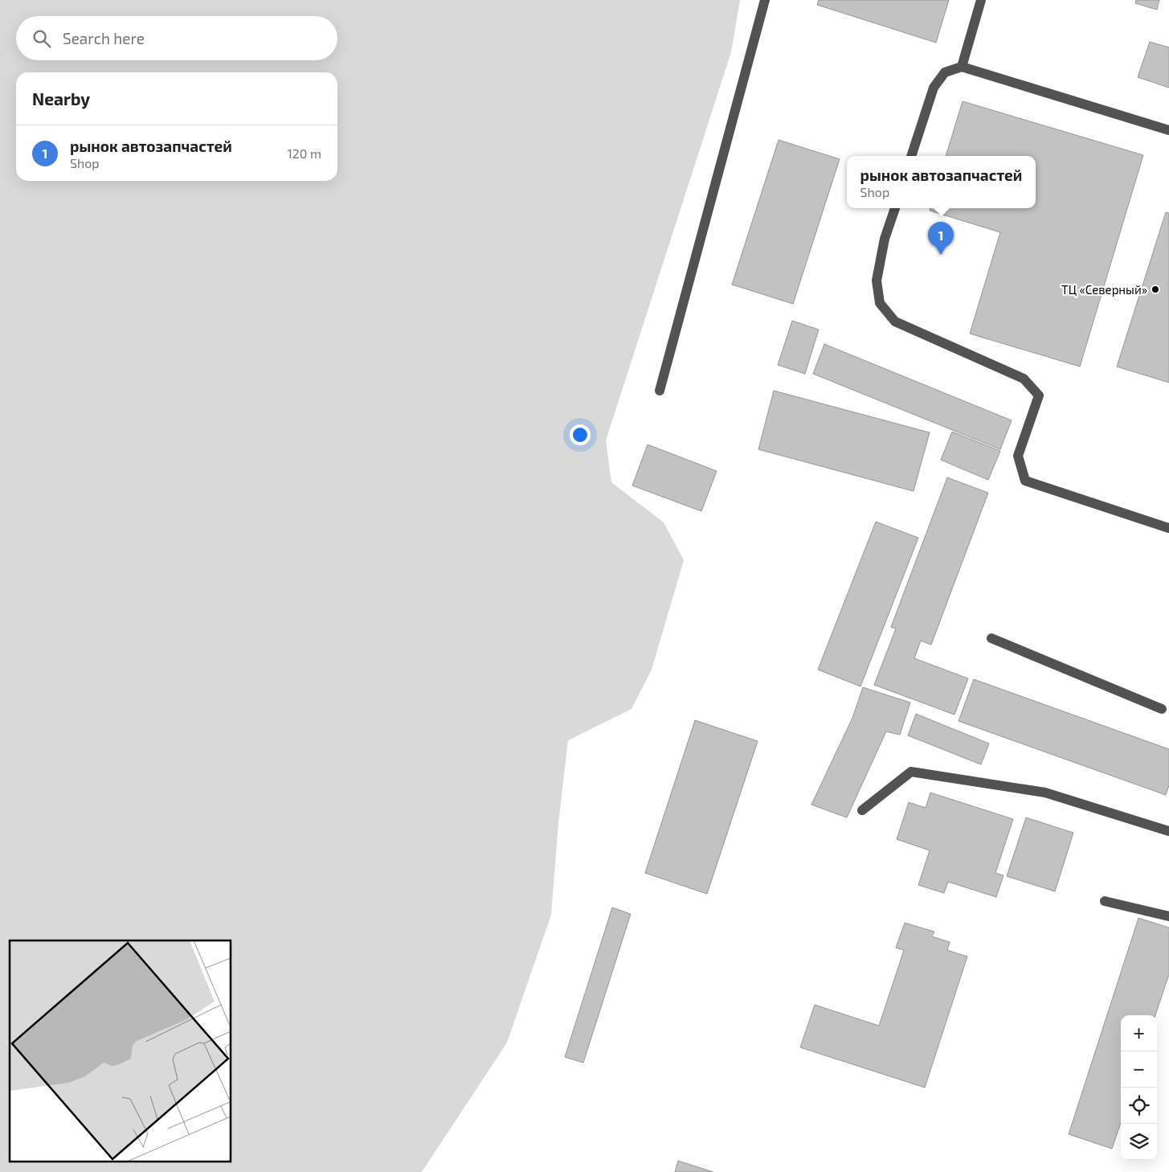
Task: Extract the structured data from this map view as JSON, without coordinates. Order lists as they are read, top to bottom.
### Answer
{
  "places": ["ТЦ «Северный»"],
  "page": {
    "search": "Search here",
    "heading": "Nearby",
    "list": [
      {
        "mark": "1",
        "name": "рынок автозапчастей",
        "note": "Shop",
        "value": "120 m"
      }
    ],
    "popup": ["рынок автозапчастей", "Shop"],
    "pins": "1",
    "map_buttons": ["+", "−"]
  }
}
